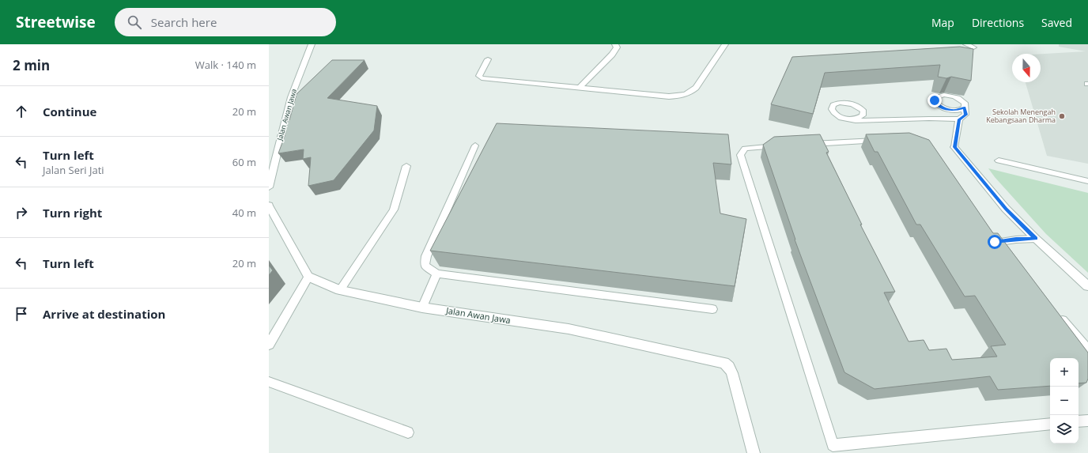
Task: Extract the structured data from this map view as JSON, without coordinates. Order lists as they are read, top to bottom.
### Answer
{
  "streets": {
    "street": ["Jalan Awan Jawa"]
  },
  "places": ["Sekolah Menengah Kebangsaan Dharma"],
  "north": "bottom",
  "page": {
    "header": "Streetwise",
    "search": "Search here",
    "nav": ["Map", "Directions", "Saved"],
    "heading": ["2 min", "Walk · 140 m"],
    "list": [
      ["Continue", "20 m"],
      ["Turn left", "Jalan Seri Jati", "60 m"],
      ["Turn right", "40 m"],
      ["Turn left", "20 m"],
      "Arrive at destination"
    ],
    "map_buttons": ["+", "−"]
  }
}
